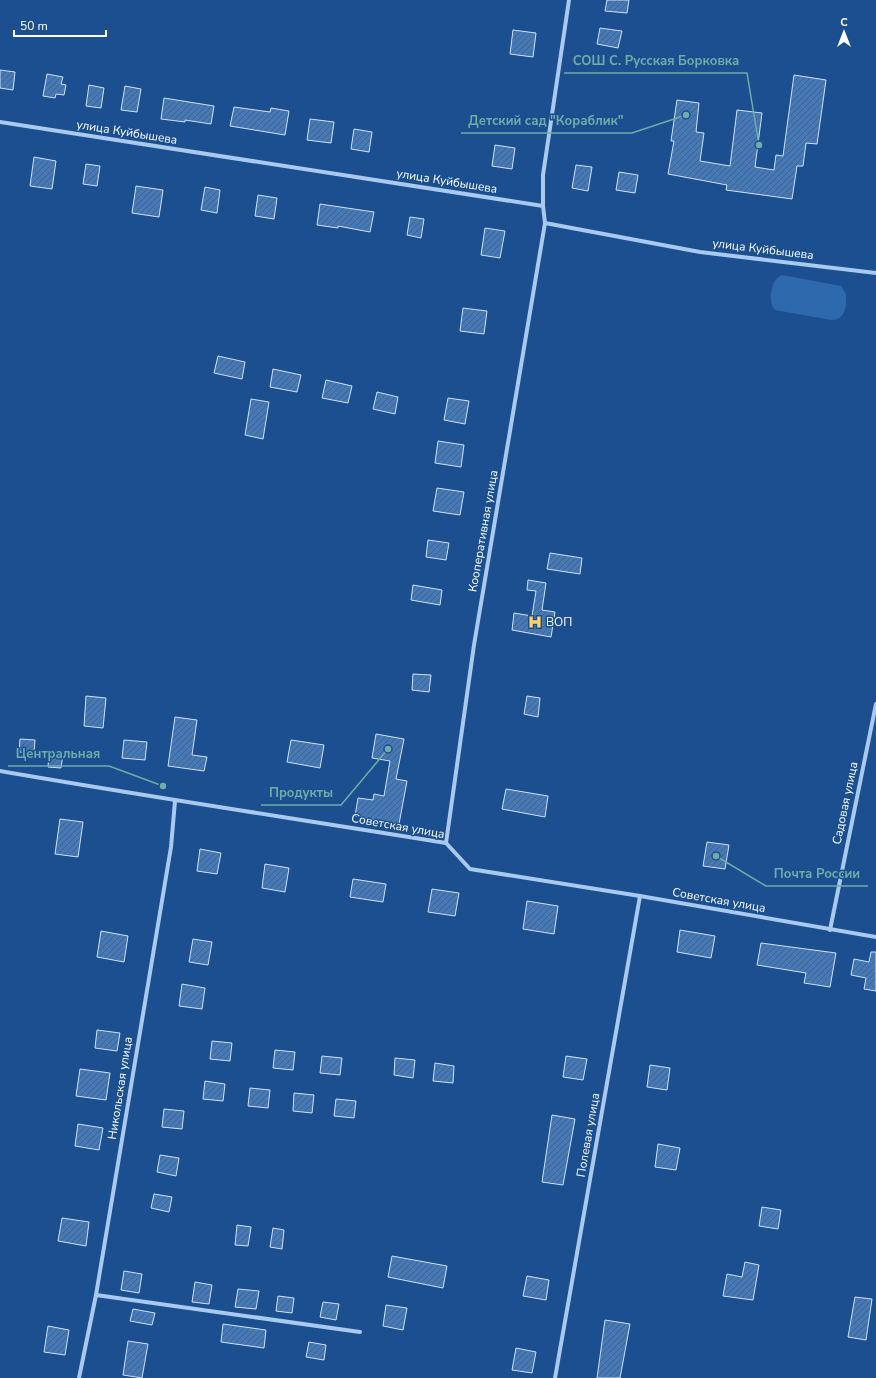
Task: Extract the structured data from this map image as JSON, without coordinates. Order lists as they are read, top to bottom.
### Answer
{
  "streets": {
    "street": [
      "улица Куйбышева",
      "Кооперативная улица",
      "Садовая улица",
      "Советская улица",
      "Никольская улица",
      "Полевая улица"
    ]
  },
  "crossings": [
    ["улица Куйбышева", "Кооперативная улица"],
    ["Кооперативная улица", "Советская улица"],
    ["Садовая улица", "Советская улица"],
    ["Советская улица", "Никольская улица"],
    ["Советская улица", "Полевая улица"]
  ],
  "places": {
    "other": [
      "Детский сад \"Кораблик\"",
      "СОШ С. Русская Борковка",
      "Продукты",
      "Центральная",
      "Почта России"
    ],
    "hospital": ["ВОП"]
  },
  "scale_bar": "50 m",
  "north": "top"
}
